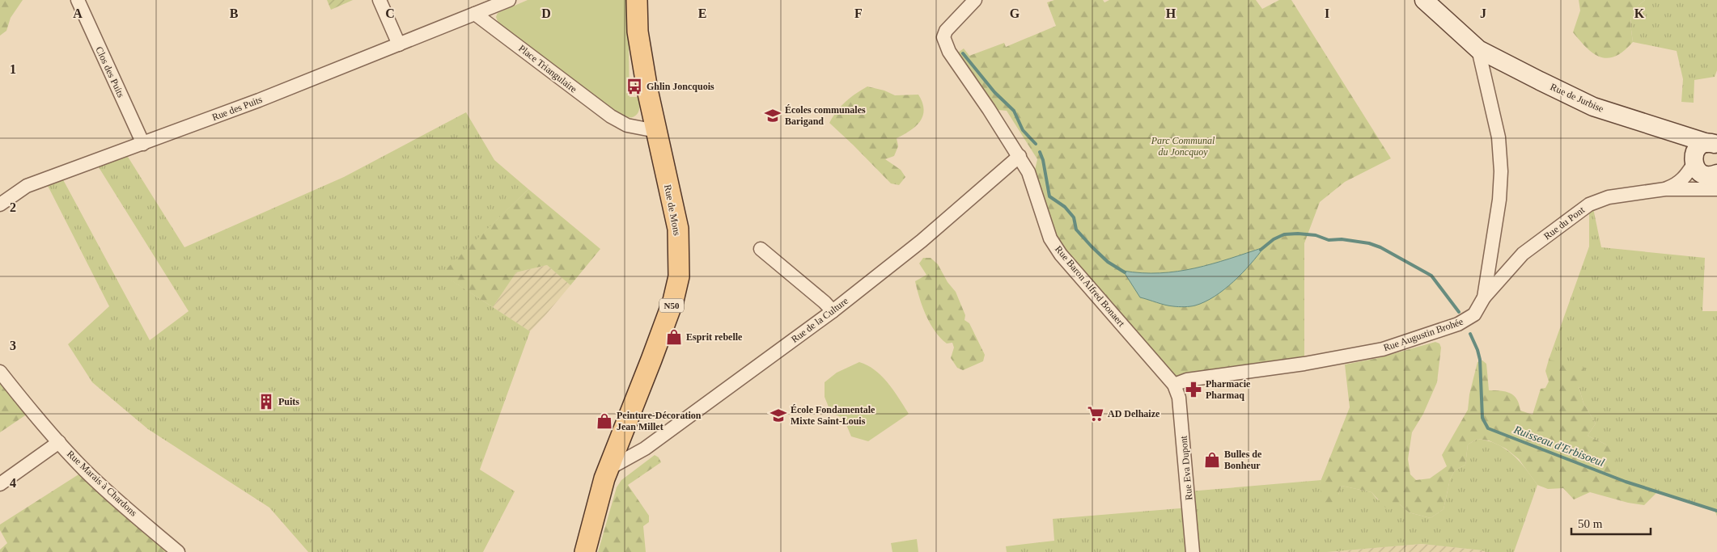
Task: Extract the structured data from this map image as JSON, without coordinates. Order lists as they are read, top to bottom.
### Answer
{
  "streets": {
    "main road": ["Rue de Mons", "N50"],
    "street": [
      "Place Triangulaire",
      "Clos des Puits",
      "Rue de Jurbise",
      "Rue des Puits",
      "Rue du Pont",
      "Rue Baron Alfred Bonaert",
      "Rue de la Culture",
      "Rue Augustin Brohée",
      "Rue Eva Dupont",
      "Rue Marais à Chardons"
    ]
  },
  "crossings": [
    ["Place Triangulaire", "Rue des Puits"],
    ["Place Triangulaire", "Rue de Mons"],
    ["Clos des Puits", "Rue des Puits"],
    ["Rue de Jurbise", "Rue Augustin Brohée"],
    ["Rue de Mons", "Rue de la Culture"],
    ["Rue du Pont", "Rue Augustin Brohée"],
    ["Rue Baron Alfred Bonaert", "Rue de la Culture"],
    ["Rue Baron Alfred Bonaert", "Rue Augustin Brohée"],
    ["Rue Baron Alfred Bonaert", "Rue Eva Dupont"],
    ["Rue Augustin Brohée", "Rue Eva Dupont"]
  ],
  "water": ["Ruisseau d'Erbisoeul"],
  "parks": ["Parc Communal du Joncquoy"],
  "places": {
    "bus stop": ["Ghlin Joncquois"],
    "school or university": ["Écoles communales Barigand", "École Fondamentale Mixte Saint-Louis"],
    "shop": ["Esprit rebelle", "Peinture-Décoration Jean Millet", "Bulles de Bonheur"],
    "pharmacy": ["Pharmacie Pharmaq"],
    "building": ["Puits"],
    "supermarket": ["AD Delhaize"]
  },
  "scale_bar": "50 m",
  "grid": {
    "columns": [
      "A",
      "B",
      "C",
      "D",
      "E",
      "F",
      "G",
      "H",
      "I",
      "J",
      "K"
    ],
    "rows": [
      "1",
      "2",
      "3",
      "4"
    ]
  }
}
